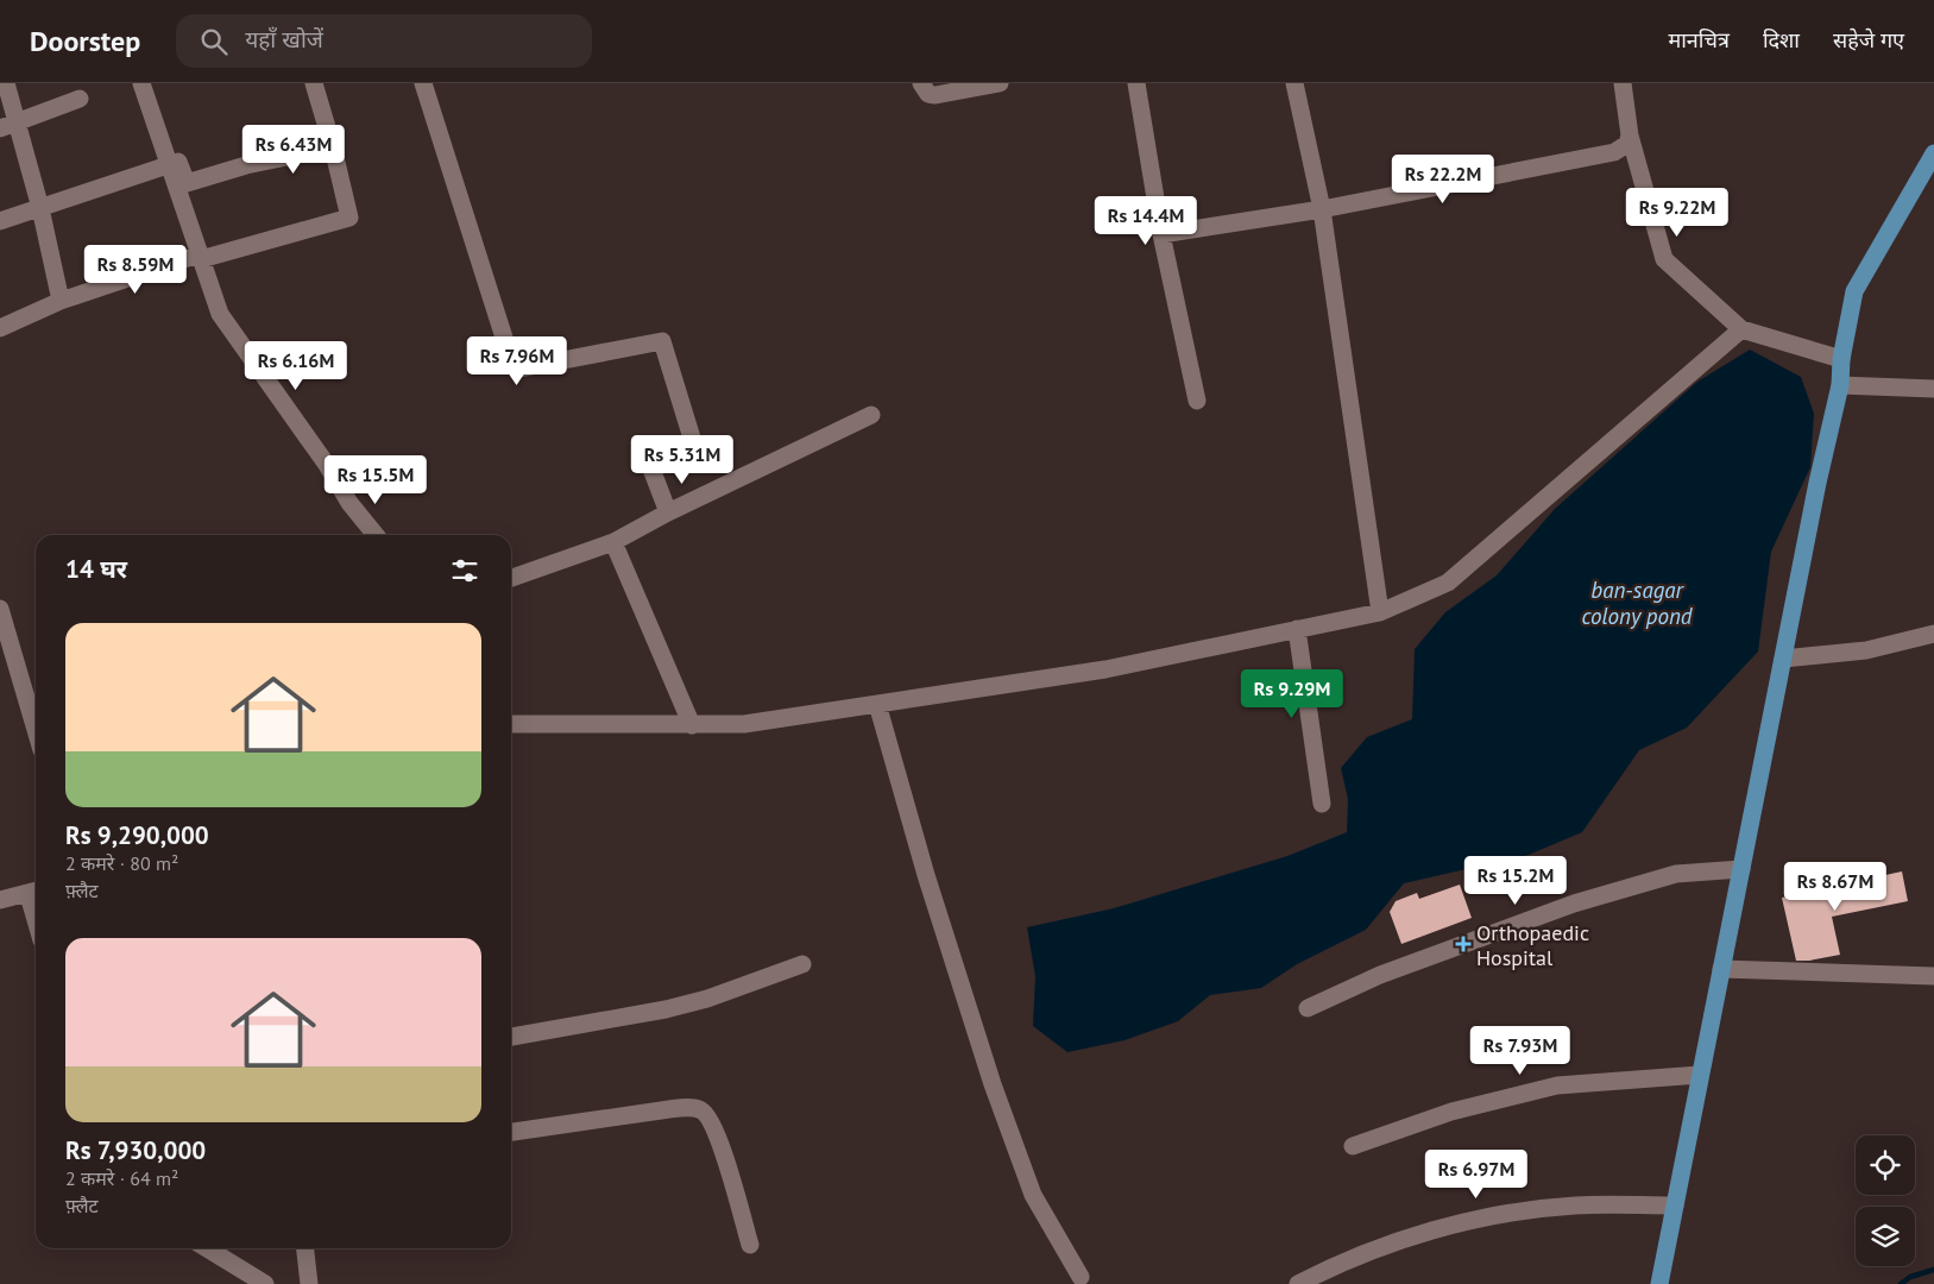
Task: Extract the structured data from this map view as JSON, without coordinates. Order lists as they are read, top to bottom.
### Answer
{
  "water": ["ban-sagar colony pond"],
  "places": {
    "health": ["Orthopaedic Hospital"]
  },
  "page": {
    "header": "Doorstep",
    "search": "यहाँ खोजें",
    "nav": ["मानचित्र", "दिशा", "सहेजे गए"],
    "price": [
      "Rs 6.43M",
      "Rs 22.2M",
      "Rs 9.22M",
      "Rs 14.4M",
      "Rs 8.59M",
      "Rs 7.96M",
      "Rs 6.16M",
      "Rs 5.31M",
      "Rs 15.5M",
      "Rs 9.29M",
      "Rs 15.2M",
      "Rs 8.67M",
      "Rs 7.93M",
      "Rs 6.97M"
    ],
    "heading": "14 घर",
    "list": [
      {
        "name": "Rs 9,290,000",
        "note": "2 कमरे · 80 m² · फ़्लैट"
      },
      {
        "name": "Rs 7,930,000",
        "note": "2 कमरे · 64 m² · फ़्लैट"
      }
    ]
  }
}
